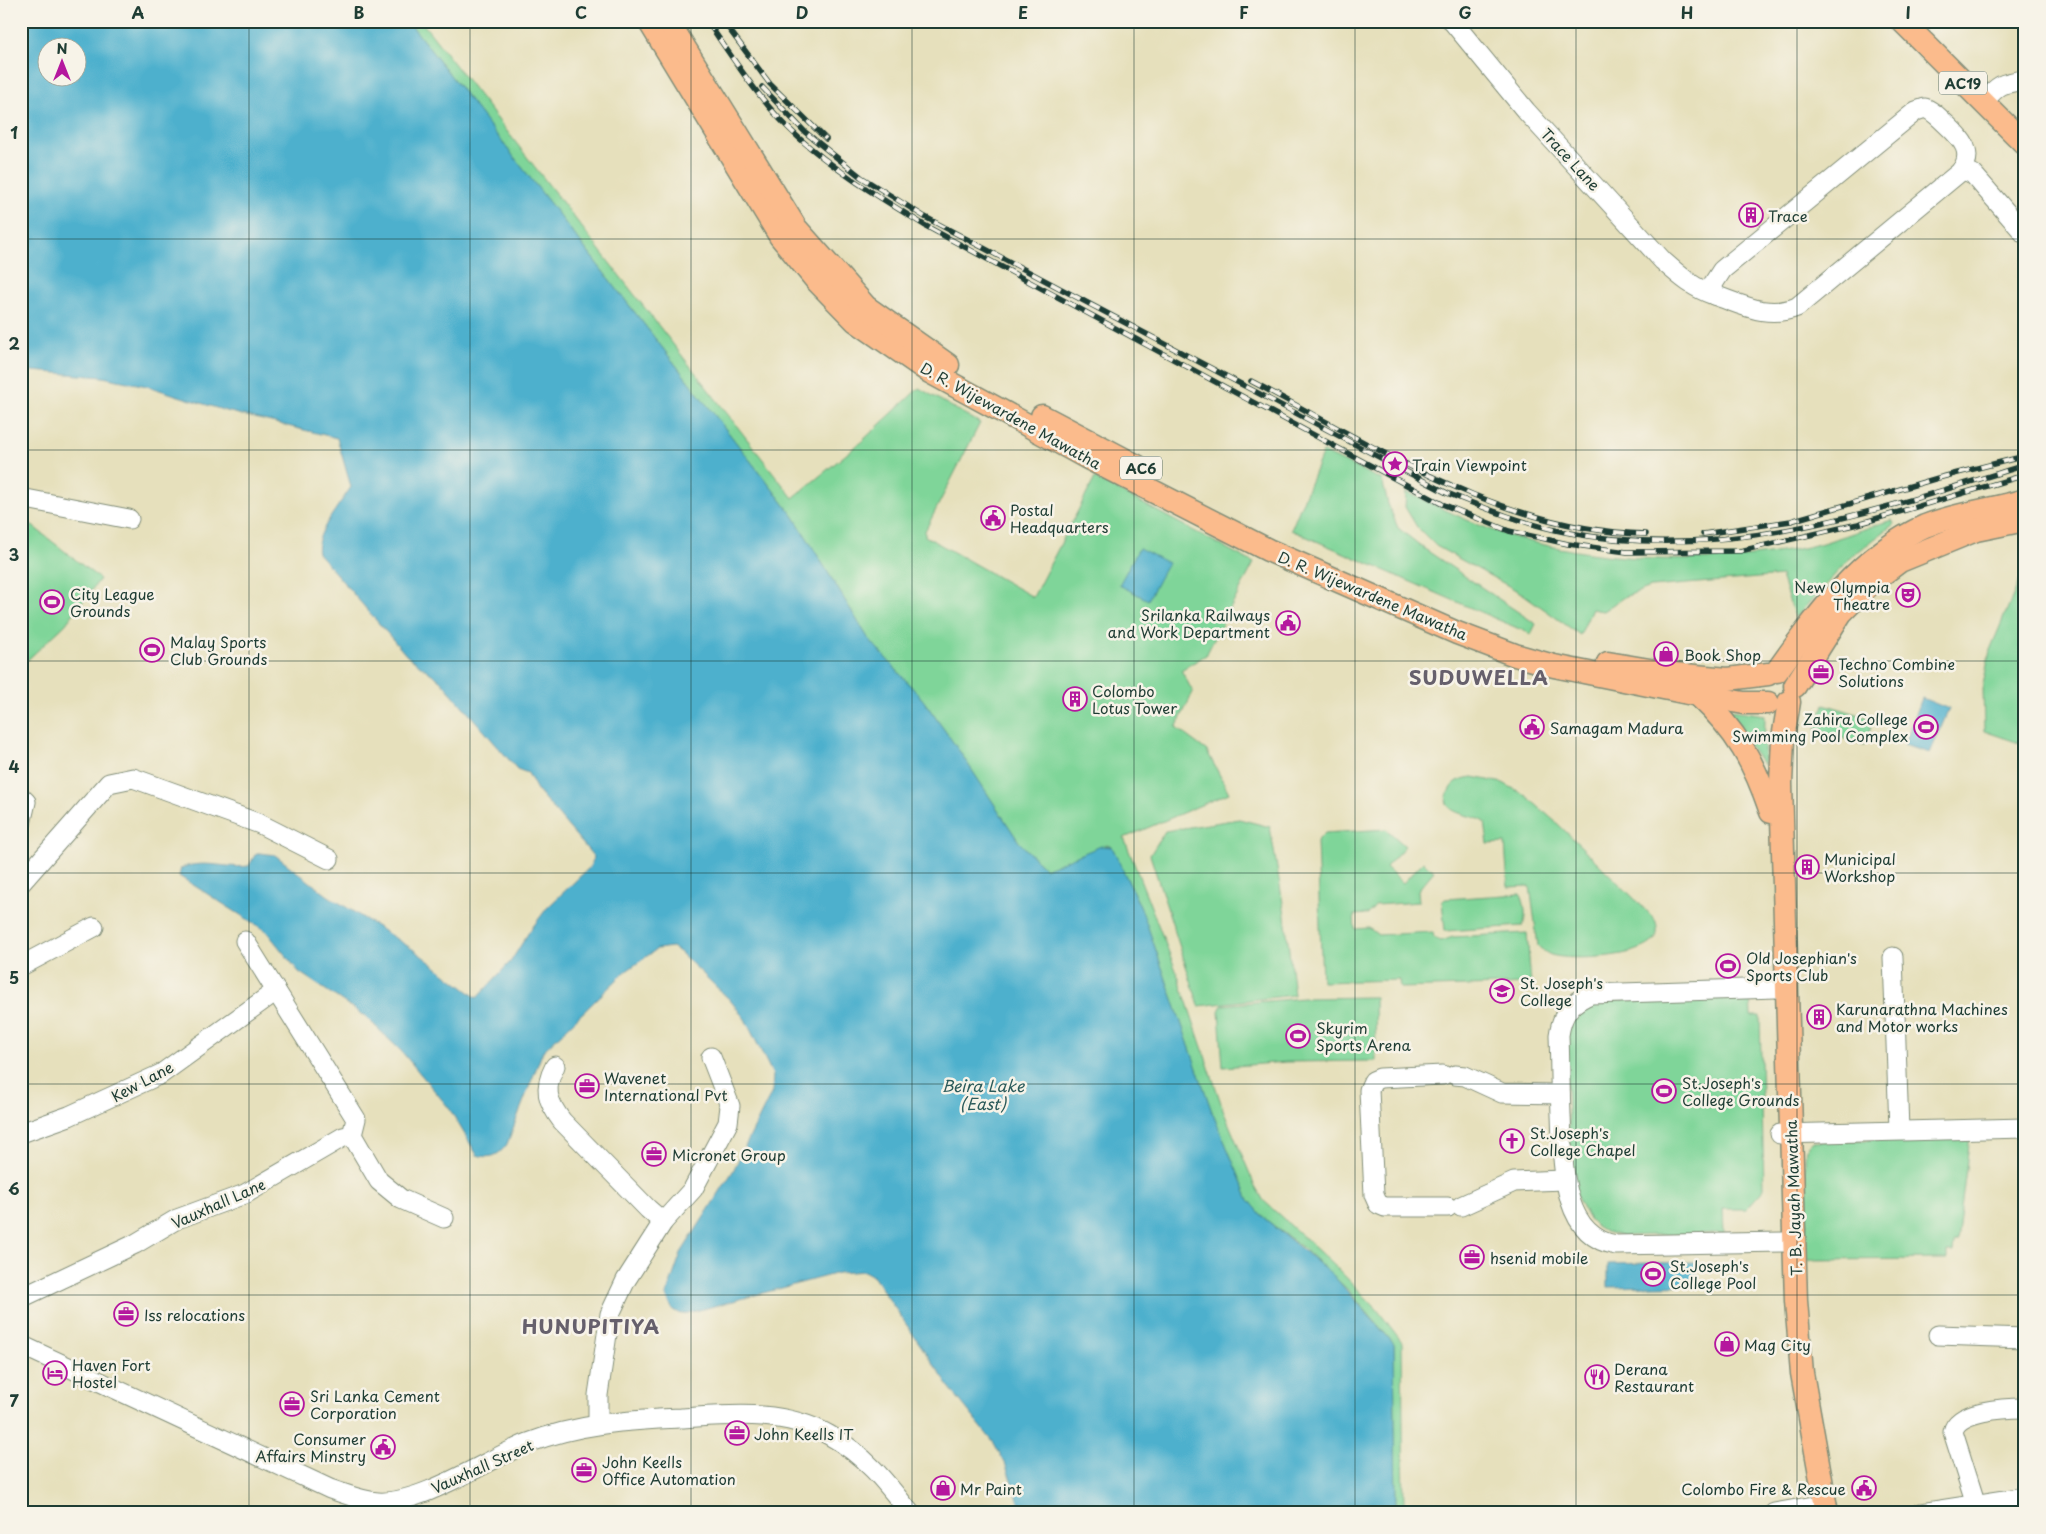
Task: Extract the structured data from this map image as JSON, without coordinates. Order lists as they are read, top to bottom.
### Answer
{
  "streets": {
    "main road": [
      "AC19",
      "D. R. Wijewardene Mawatha",
      "AC6",
      "T. B. Jayah Mawatha"
    ],
    "street": [
      "Trace Lane",
      "Kew Lane",
      "Vauxhall Lane",
      "Vauxhall Street"
    ]
  },
  "crossings": [
    ["D. R. Wijewardene Mawatha", "T. B. Jayah Mawatha"]
  ],
  "districts": ["SUDUWELLA", "HUNUPITIYA"],
  "water": ["Beira Lake (East)"],
  "places": {
    "building": [
      "Trace",
      "Colombo Lotus Tower",
      "Municipal Workshop",
      "Karunarathna Machines and Motor works"
    ],
    "place": ["Train Viewpoint"],
    "public building": [
      "Postal Headquarters",
      "Srilanka Railways and Work Department",
      "Samagam Madura",
      "Consumer Affairs Minstry",
      "Colombo Fire & Rescue"
    ],
    "theatre": ["New Olympia Theatre"],
    "sports": [
      "City League Grounds",
      "Malay Sports Club Grounds",
      "Zahira College Swimming Pool Complex",
      "Old Josephian's Sports Club",
      "Skyrim Sports Arena",
      "St.Joseph's College Grounds",
      "St.Joseph's College Pool"
    ],
    "shop": ["Book Shop", "Mag City", "Mr Paint"],
    "office": [
      "Techno Combine Solutions",
      "Wavenet International Pvt",
      "Micronet Group",
      "hsenid mobile",
      "Iss relocations",
      "Sri Lanka Cement Corporation",
      "John Keells IT",
      "John Keells Office Automation"
    ],
    "school or university": ["St. Joseph's College"],
    "church": ["St.Joseph's College Chapel"],
    "hotel": ["Haven Fort Hostel"],
    "restaurant": ["Derana Restaurant"]
  },
  "north": "top",
  "grid": {
    "columns": [
      "A",
      "B",
      "C",
      "D",
      "E",
      "F",
      "G",
      "H",
      "I"
    ],
    "rows": [
      "1",
      "2",
      "3",
      "4",
      "5",
      "6",
      "7"
    ]
  }
}
